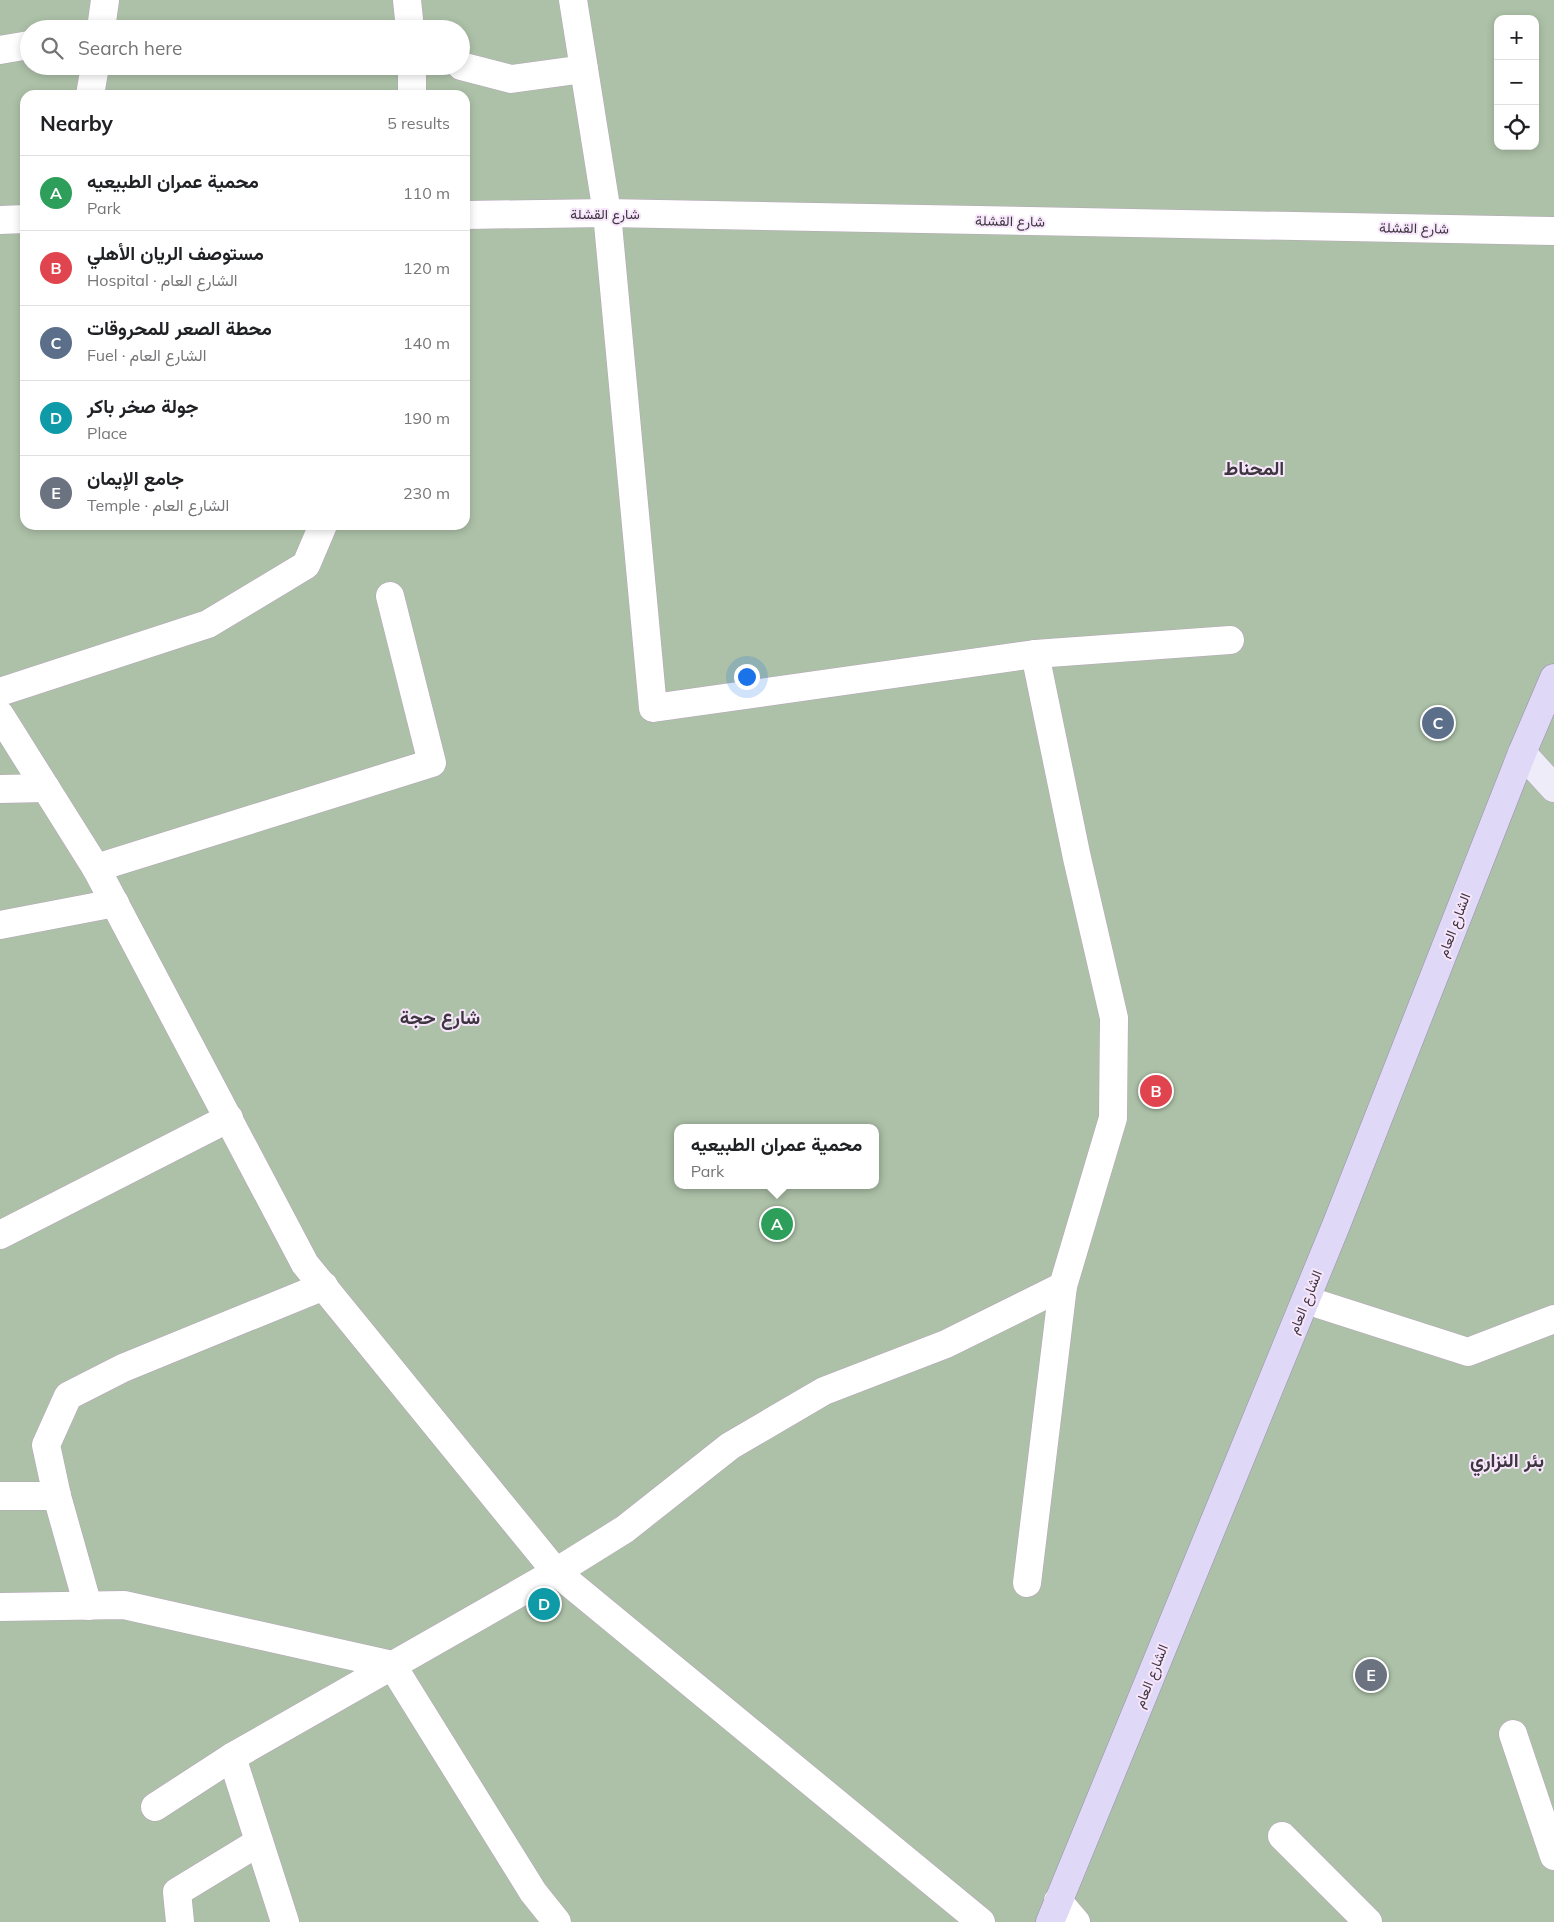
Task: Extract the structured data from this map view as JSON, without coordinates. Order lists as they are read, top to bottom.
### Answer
{
  "streets": {
    "main road": ["الشارع العام"],
    "street": ["شارع القشلة"]
  },
  "districts": ["المحناط", "شارع حجة", "بئر النزاري"],
  "page": {
    "map_buttons": ["+", "−"],
    "search": "Search here",
    "heading": ["Nearby", "5 results"],
    "list": [
      {
        "mark": "A",
        "name": "محمية عمران الطبيعيه",
        "note": "Park",
        "value": "110 m"
      },
      {
        "mark": "B",
        "name": "مستوصف الريان الأهلي",
        "note": "Hospital · الشارع العام",
        "value": "120 m"
      },
      {
        "mark": "C",
        "name": "محطة الصعر للمحروقات",
        "note": "Fuel · الشارع العام",
        "value": "140 m"
      },
      {
        "mark": "D",
        "name": "جولة صخر باكر",
        "note": "Place",
        "value": "190 m"
      },
      {
        "mark": "E",
        "name": "جامع الإيمان",
        "note": "Temple · الشارع العام",
        "value": "230 m"
      }
    ],
    "pins": [
      "C",
      "B",
      "A",
      "D",
      "E"
    ],
    "popup": ["محمية عمران الطبيعيه", "Park"]
  }
}
